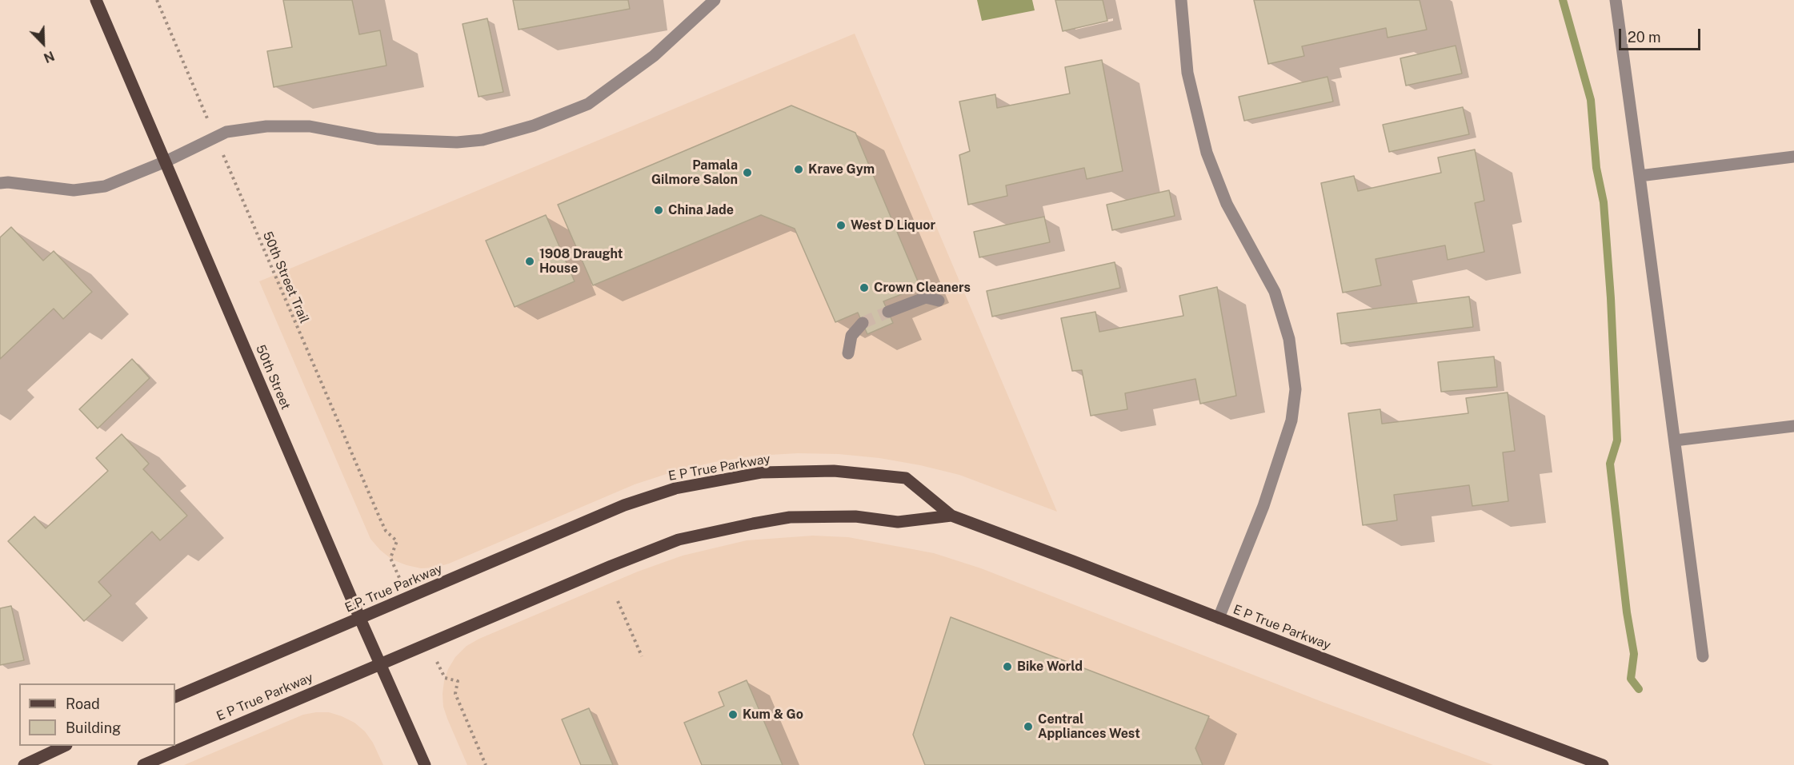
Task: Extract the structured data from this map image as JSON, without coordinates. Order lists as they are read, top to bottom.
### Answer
{
  "streets": {
    "main road": ["50th Street", "E P True Parkway", "E.P. True Parkway"],
    "path": ["50th Street Trail"]
  },
  "crossings": [
    ["50th Street Trail", "E.P. True Parkway"],
    ["50th Street", "E P True Parkway"],
    ["50th Street", "E.P. True Parkway"],
    ["E P True Parkway", "E.P. True Parkway"]
  ],
  "places": [
    "Krave Gym",
    "Pamala Gilmore Salon",
    "China Jade",
    "West D Liquor",
    "1908 Draught House",
    "Crown Cleaners",
    "Bike World",
    "Kum & Go",
    "Central Appliances West"
  ],
  "legend": ["Road", "Building"],
  "scale_bar": "20 m",
  "north": "bottom right"
}
